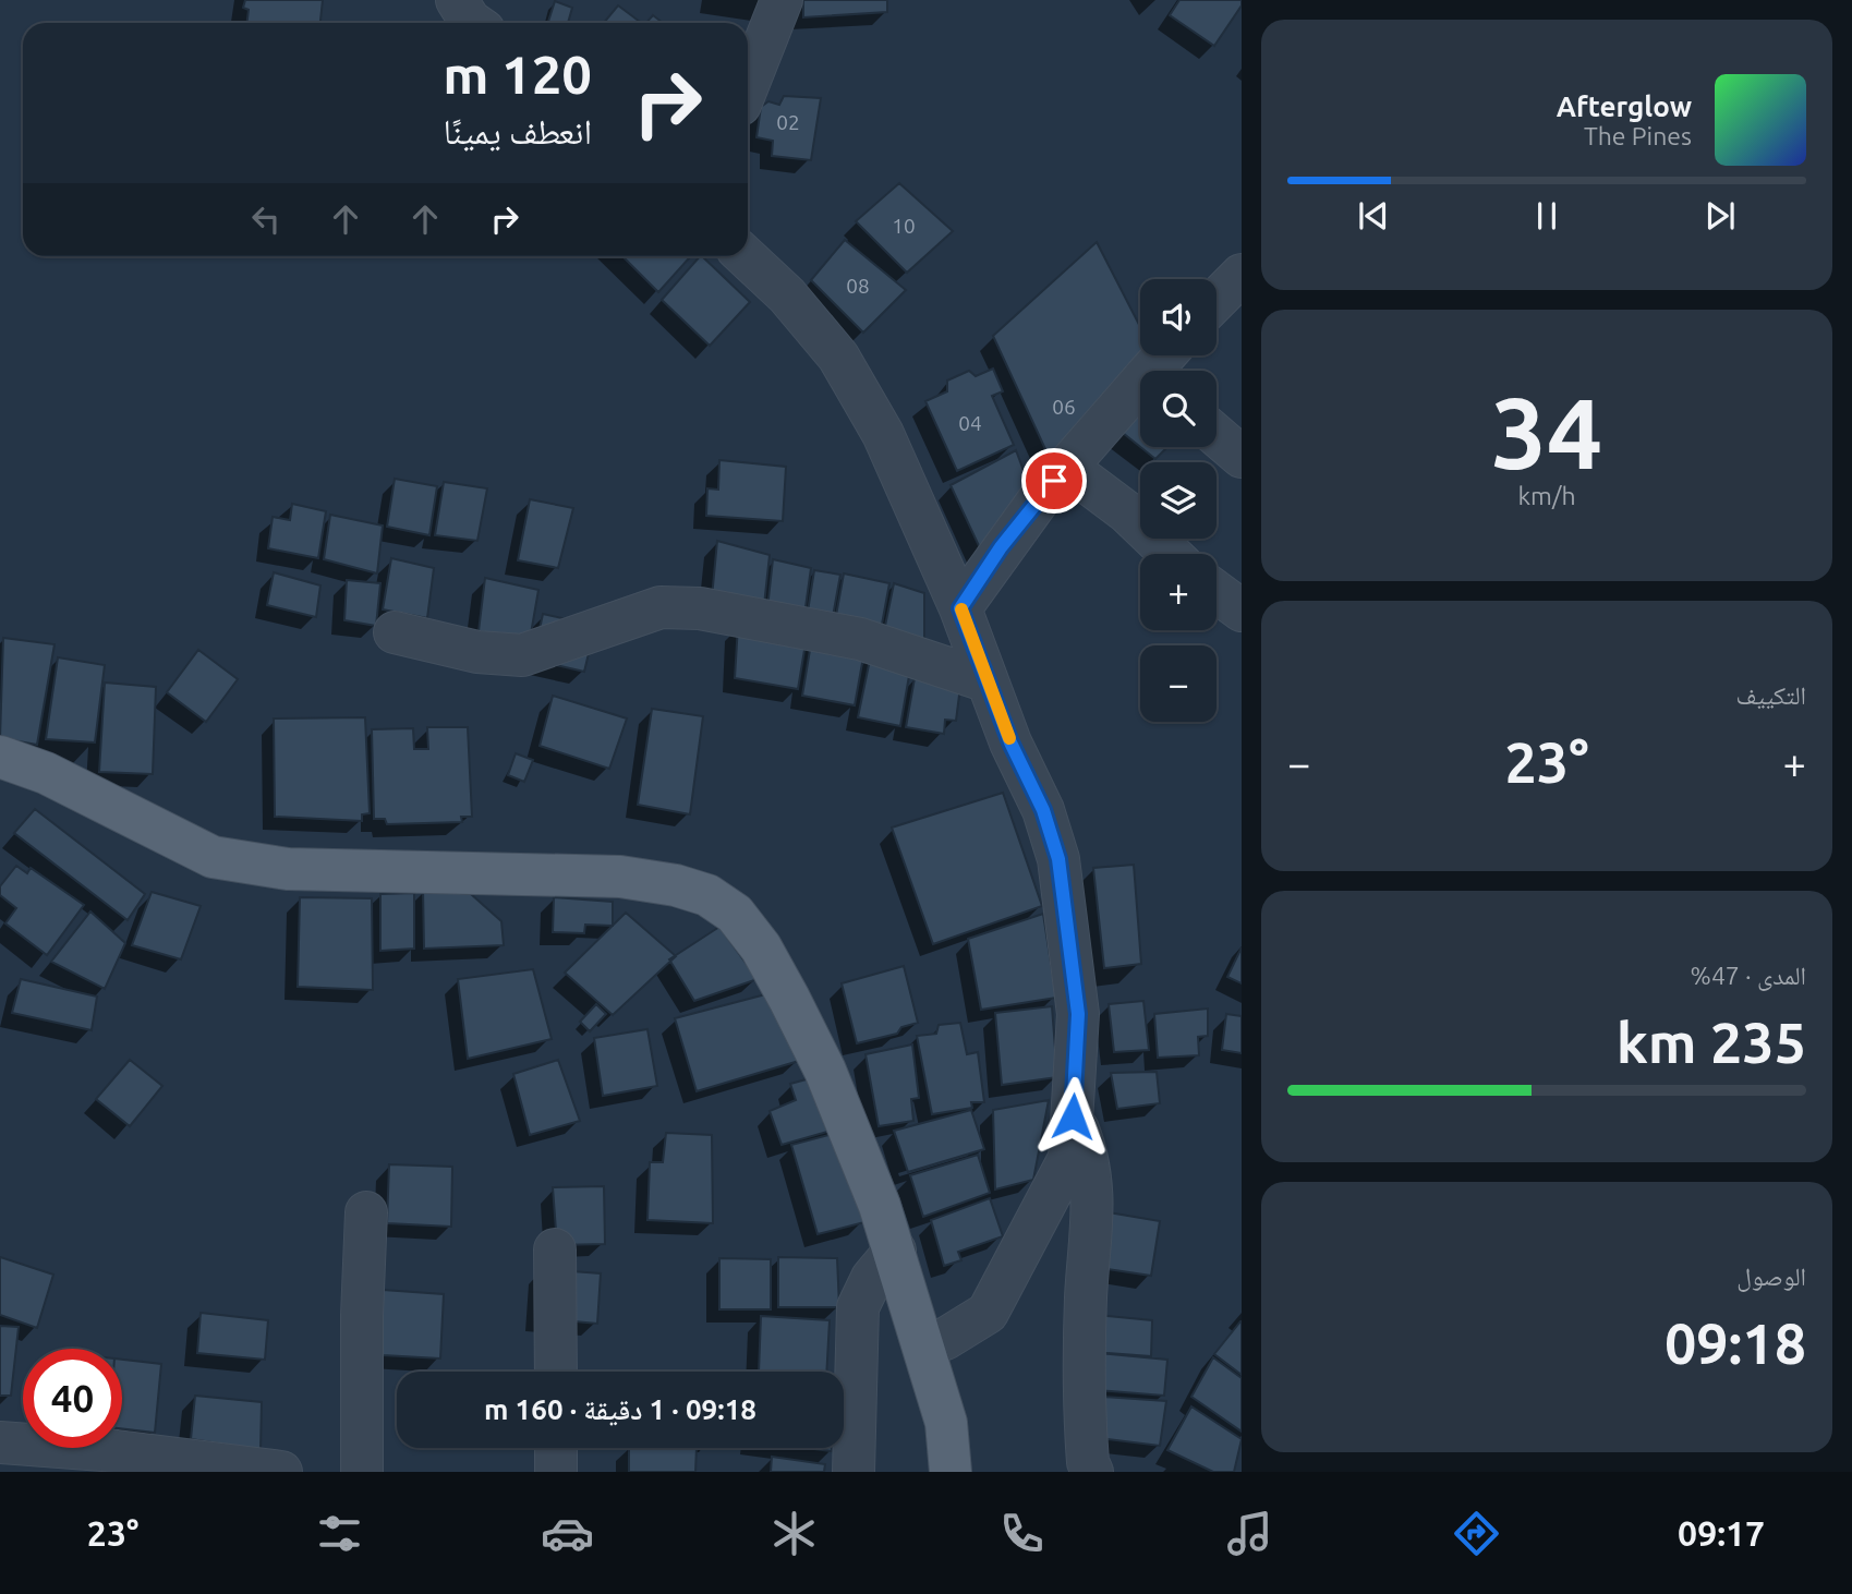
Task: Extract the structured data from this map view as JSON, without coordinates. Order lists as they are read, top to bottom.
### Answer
{
  "house_numbers": [
    "02",
    "10",
    "08",
    "06",
    "04"
  ],
  "page": {
    "turn": ["120 m", "انعطف يمينًا"],
    "song": ["Afterglow", "The Pines"],
    "map_buttons": ["+", "−"],
    "tile": [
      ["34", "km/h"],
      "التكييف",
      ["المدى · 47%", "235 km"],
      ["الوصول", "09:18"]
    ],
    "heat": ["−", "23°", "+"],
    "limit": "40",
    "trip": "09:18 · 1 دقيقة · 160 m",
    "tabs": ["09:17", "23°"]
  }
}
